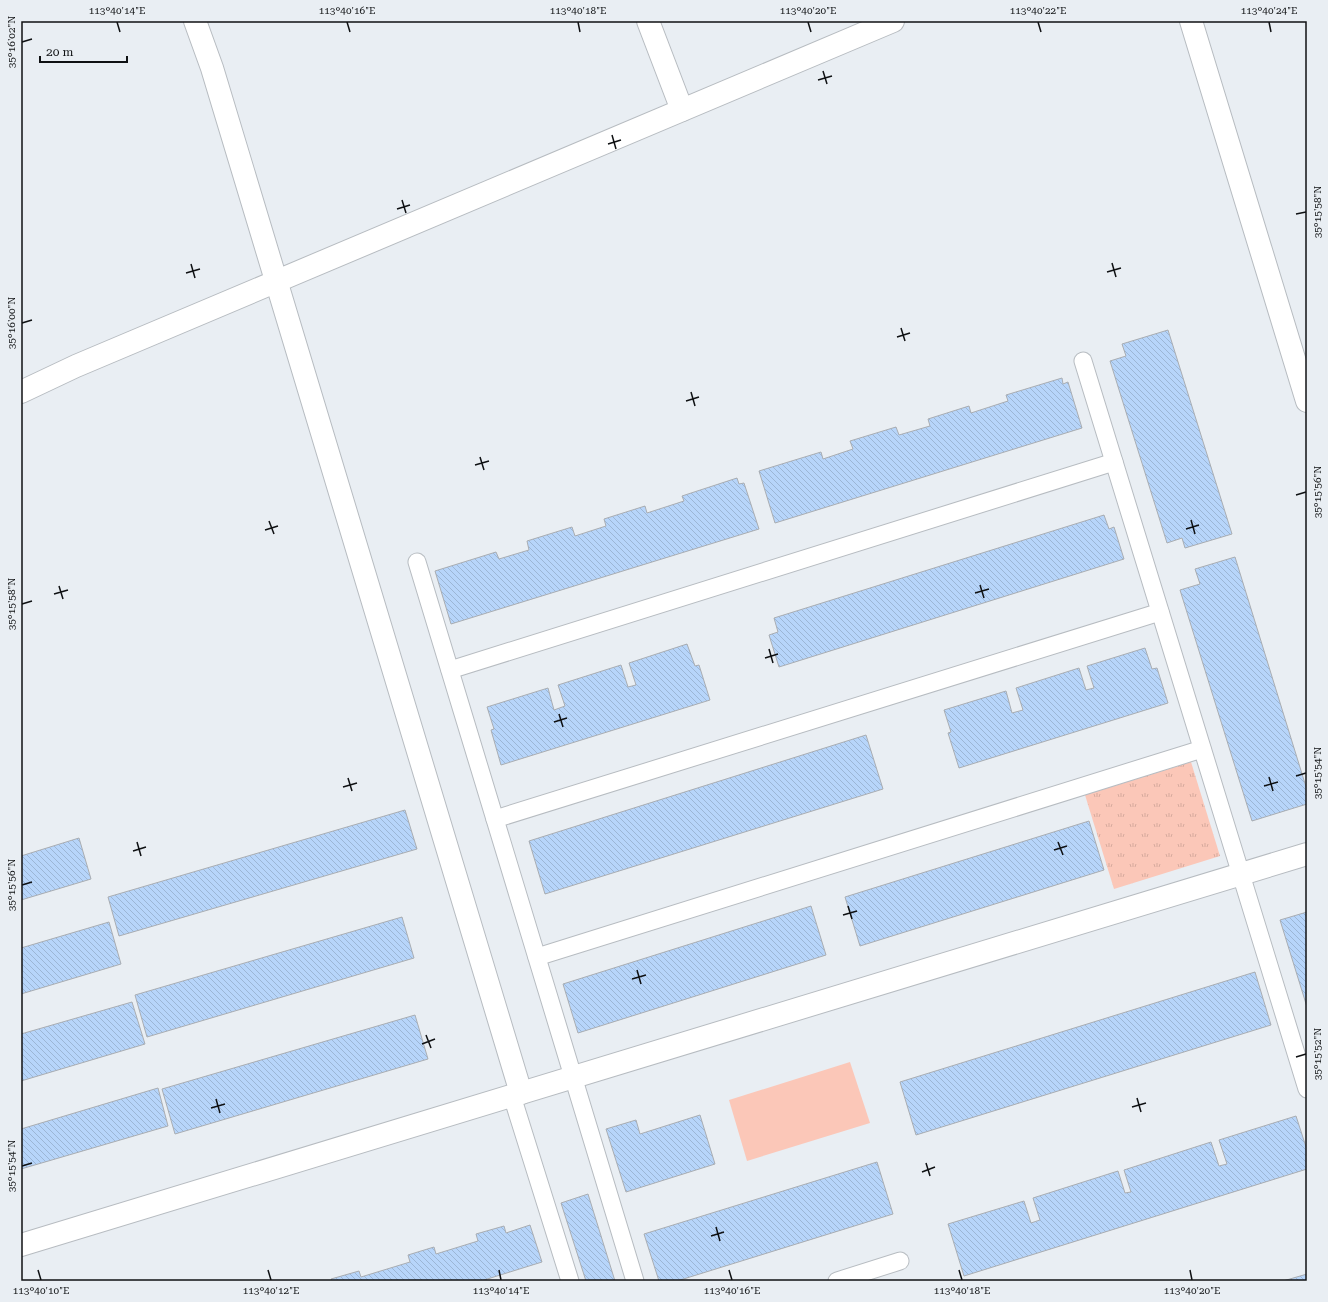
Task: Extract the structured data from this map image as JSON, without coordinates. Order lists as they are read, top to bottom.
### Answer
{
  "scale_bar": "20 m",
  "coordinates": [
    "113°40'14\"E",
    "113°40'16\"E",
    "113°40'18\"E",
    "113°40'20\"E",
    "113°40'22\"E",
    "113°40'24\"E",
    "35°16'02\"N",
    "35°15'58\"N",
    "35°16'00\"N",
    "35°15'56\"N",
    "35°15'54\"N",
    "35°15'52\"N",
    "113°40'10\"E",
    "113°40'12\"E"
  ]
}
